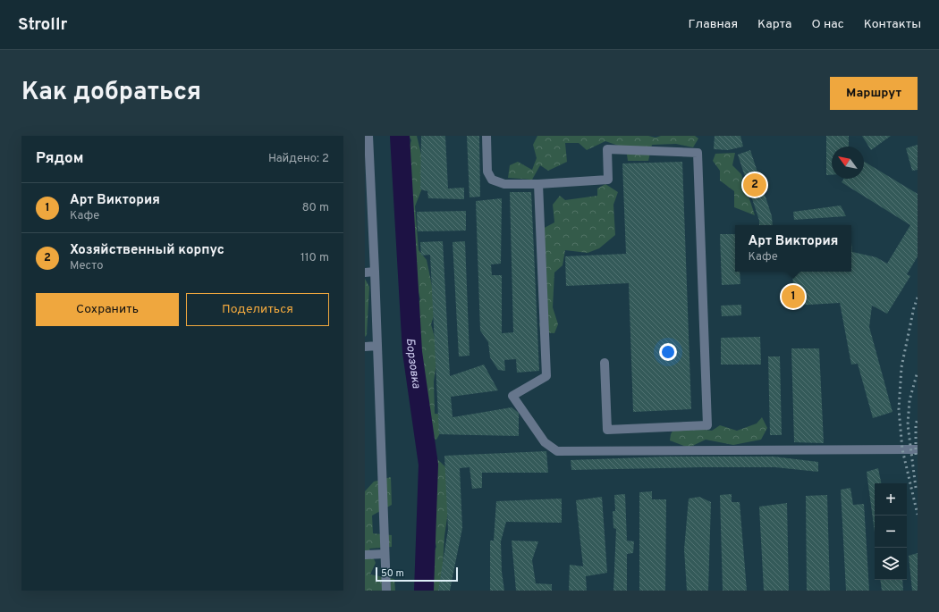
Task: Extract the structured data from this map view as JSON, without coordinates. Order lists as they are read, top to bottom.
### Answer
{
  "water": ["Борзовка"],
  "scale_bar": "50 m",
  "north": "top left",
  "page": {
    "header": "Strollr",
    "nav": [
      "Главная",
      "Карта",
      "О нас",
      "Контакты"
    ],
    "title": "Как добраться",
    "buttons": [
      "Маршрут",
      ["Сохранить", "Поделиться"]
    ],
    "heading": ["Рядом", "Найдено: 2"],
    "pins": ["2", "1"],
    "list": [
      {
        "mark": "1",
        "name": "Арт Виктория",
        "note": "Кафе",
        "value": "80 m"
      },
      {
        "mark": "2",
        "name": "Хозяйственный корпус",
        "note": "Место",
        "value": "110 m"
      }
    ],
    "popup": ["Арт Виктория", "Кафе"],
    "map_buttons": ["+", "−"],
    "scale": "50 m"
  }
}
